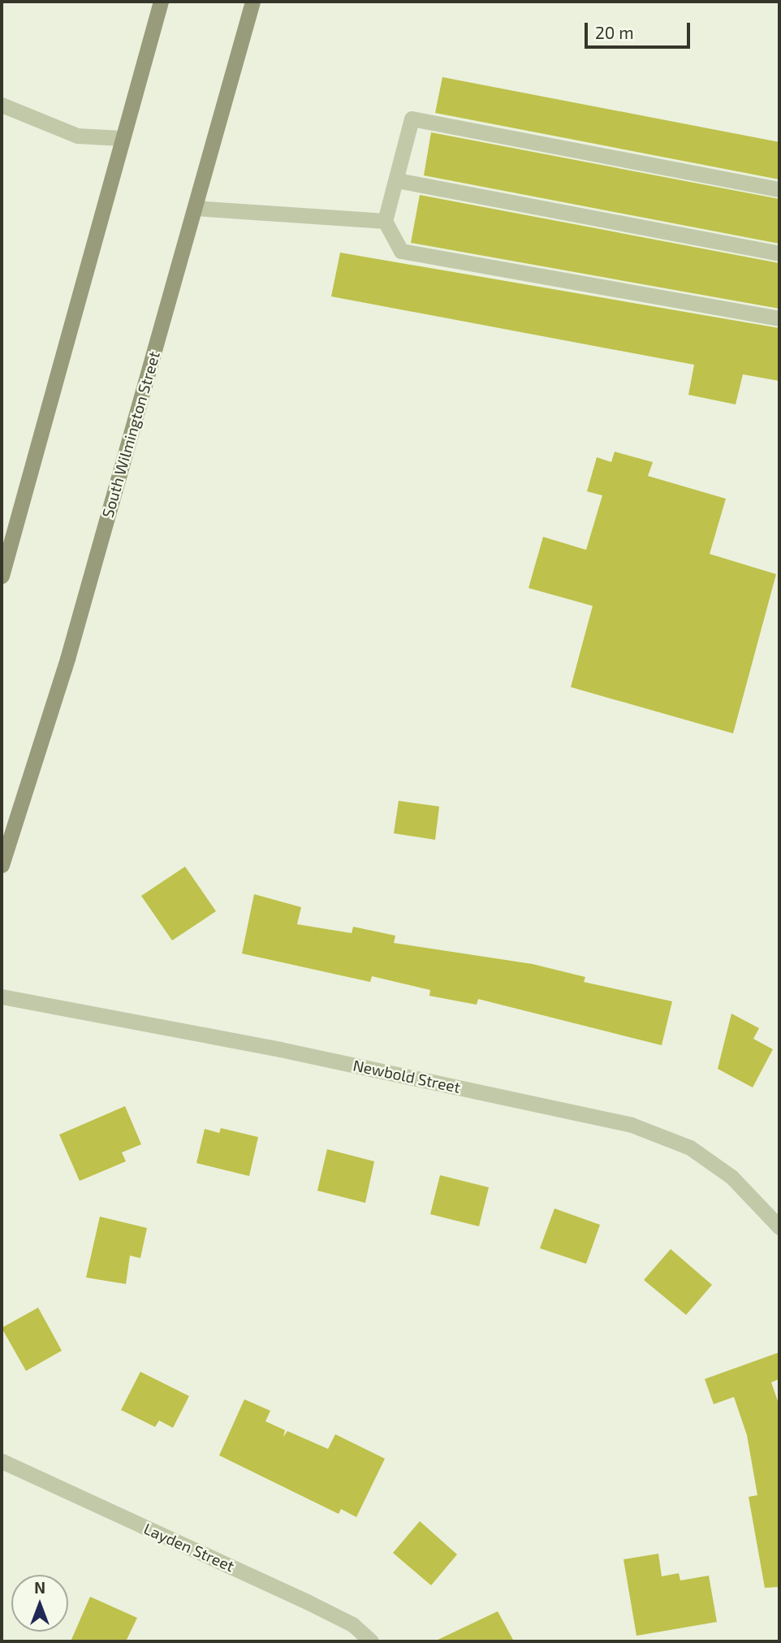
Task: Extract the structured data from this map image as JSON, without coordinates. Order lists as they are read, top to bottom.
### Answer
{
  "streets": {
    "main road": ["South Wilmington Street"],
    "street": ["Newbold Street", "Layden Street"]
  },
  "scale_bar": "20 m",
  "north": "top"
}
